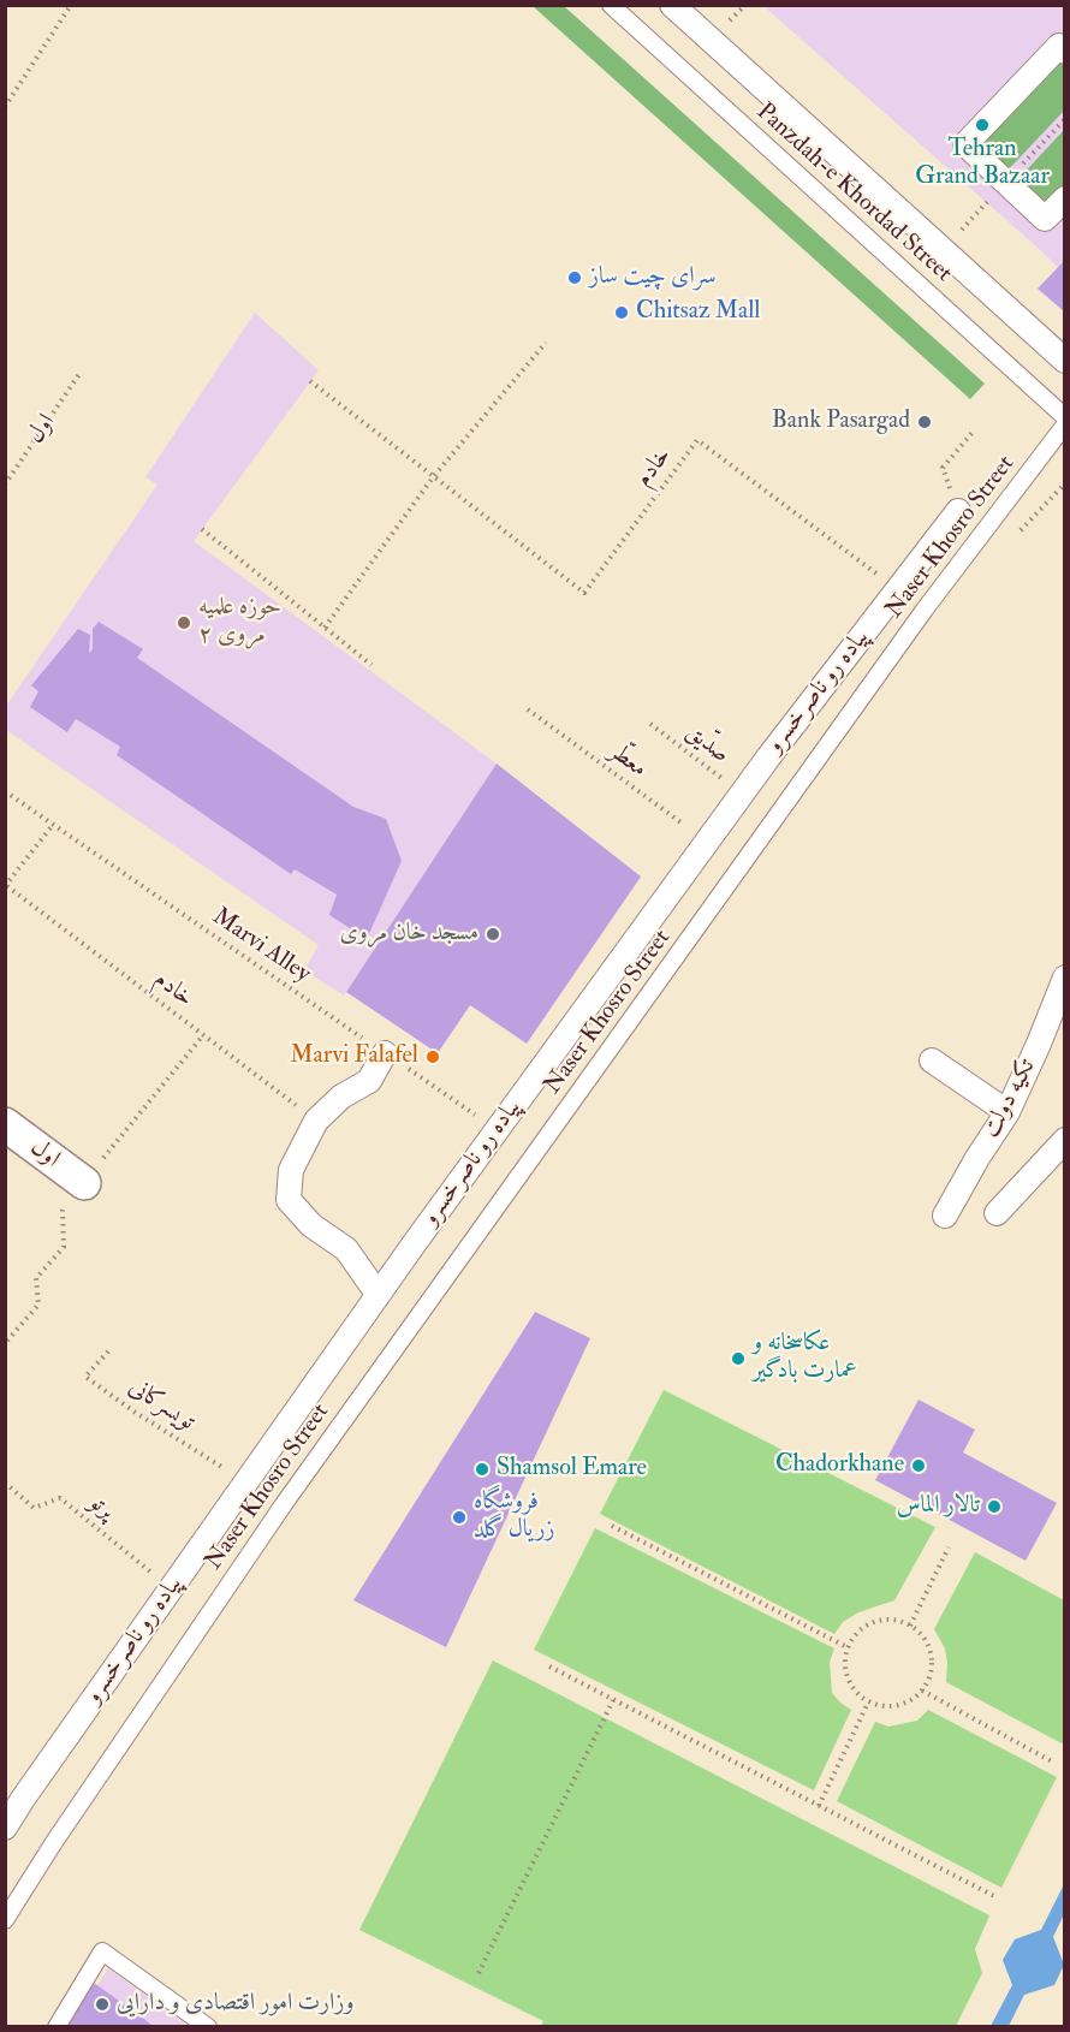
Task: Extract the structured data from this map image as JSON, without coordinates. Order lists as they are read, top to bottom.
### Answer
{
  "streets": {
    "street": ["اول", "پیاده رو ناصرخسرو", "تکیه دولت"],
    "lane": ["Panzdah-e Khordad Street", "Naser Khosro Street"],
    "path": [
      "خادم",
      "صدّیق",
      "معطّر",
      "Marvi Alley",
      "تویسرکانی",
      "پرتو"
    ]
  },
  "crossings": [
    ["خادم", "پیاده رو ناصرخسرو"],
    ["پیاده رو ناصرخسرو", "صدّیق"],
    ["پیاده رو ناصرخسرو", "معطّر"],
    ["پیاده رو ناصرخسرو", "Marvi Alley"],
    ["پیاده رو ناصرخسرو", "تویسرکانی"],
    ["پیاده رو ناصرخسرو", "پرتو"]
  ],
  "places": [
    "Tehran Grand Bazaar",
    "سرای چیت ساز",
    "Chitsaz Mall",
    "Bank Pasargad",
    "حوزه علمیه مروی ۲",
    "مسجد خان مروی",
    "Marvi Falafel",
    "عکاسخانه و عمارت بادگیر",
    "Chadorkhane",
    "Shamsol Emare",
    "تالار الماس",
    "فروشگاه زریال گلد",
    "وزارت امور اقتصادی و دارایی"
  ]
}
